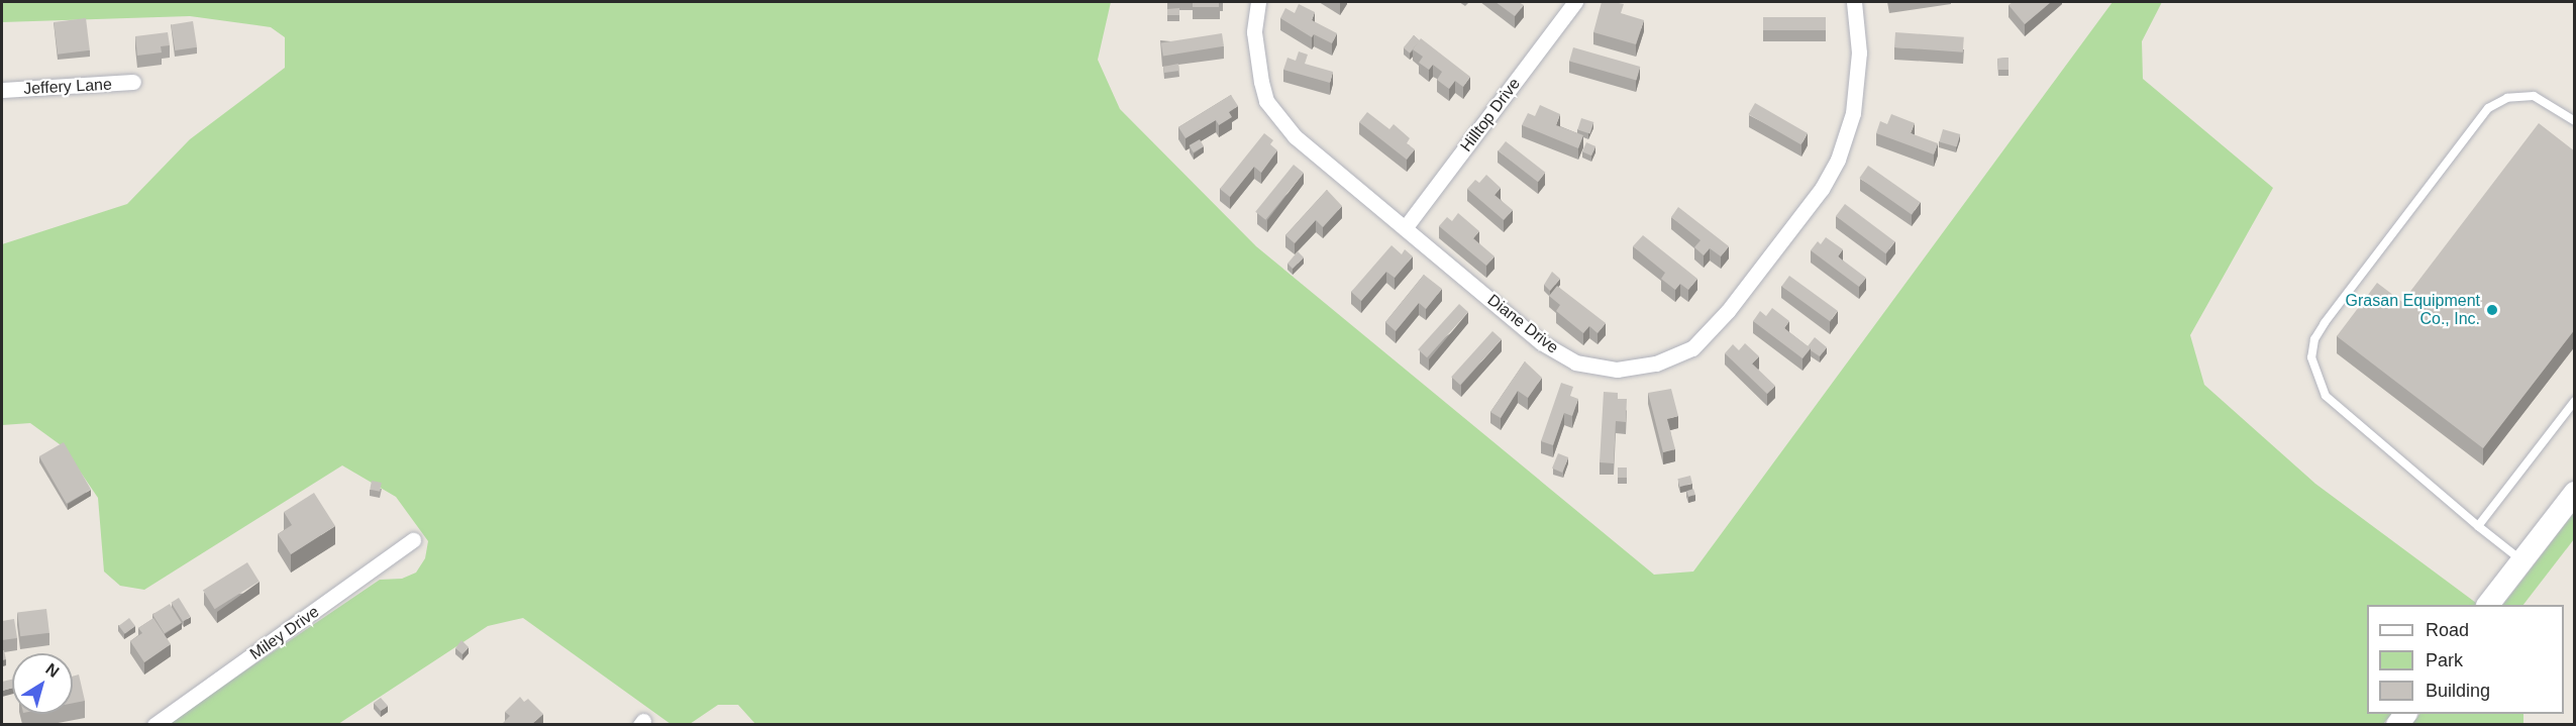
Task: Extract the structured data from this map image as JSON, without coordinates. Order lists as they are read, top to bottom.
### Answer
{
  "streets": {
    "street": [
      "Jeffery Lane",
      "Hilltop Drive",
      "Diane Drive",
      "Miley Drive"
    ]
  },
  "crossings": [
    ["Hilltop Drive", "Diane Drive"]
  ],
  "places": ["Grasan Equipment Co., Inc."],
  "legend": ["Road", "Park", "Building"],
  "north": "top right"
}
